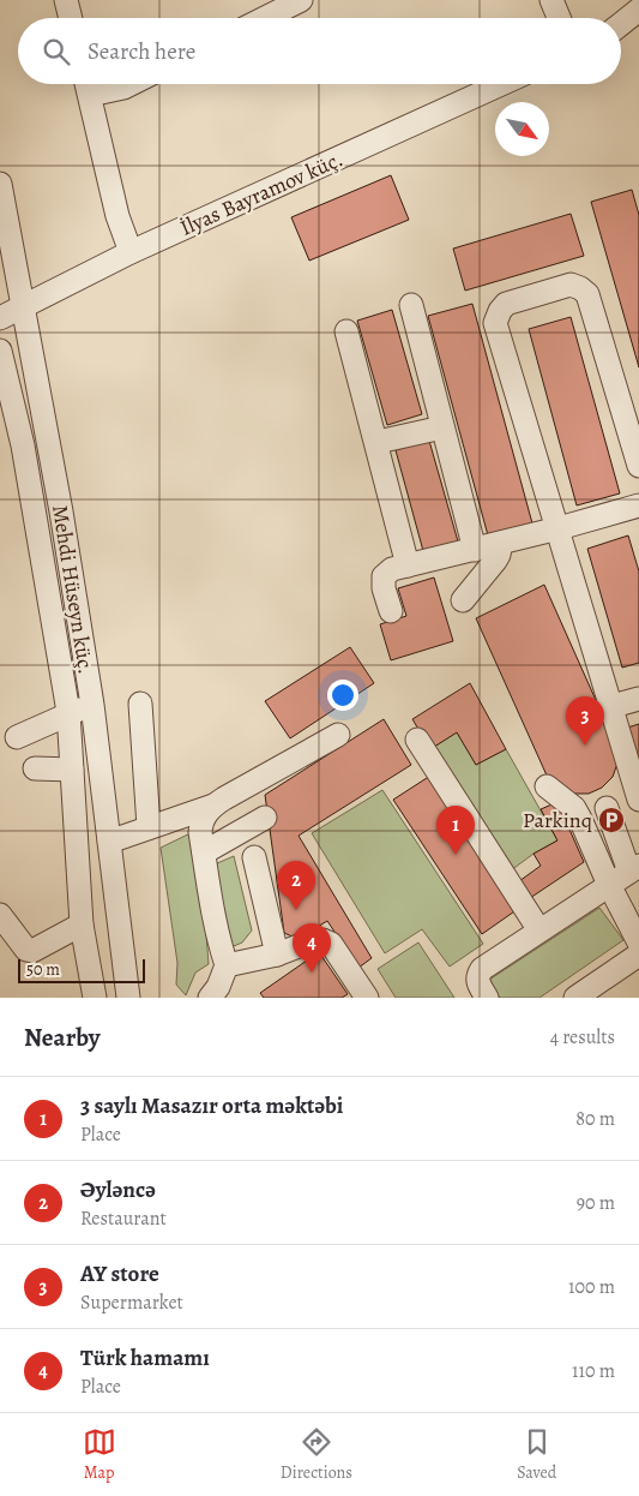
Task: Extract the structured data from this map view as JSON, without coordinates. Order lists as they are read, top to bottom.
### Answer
{
  "streets": {
    "street": ["İlyas Bayramov küç.", "Mehdi Hüseyn küç."]
  },
  "crossings": [
    ["İlyas Bayramov küç.", "Mehdi Hüseyn küç."]
  ],
  "places": {
    "parking": ["Parkinq"]
  },
  "scale_bar": "50 m",
  "north": "bottom right",
  "page": {
    "search": "Search here",
    "pins": [
      "3",
      "1",
      "2",
      "4"
    ],
    "scale": "50 m",
    "heading": ["Nearby", "4 results"],
    "list": [
      {
        "mark": "1",
        "name": "3 saylı Masazır orta məktəbi",
        "note": "Place",
        "value": "80 m"
      },
      {
        "mark": "2",
        "name": "Əyləncə",
        "note": "Restaurant",
        "value": "90 m"
      },
      {
        "mark": "3",
        "name": "AY store",
        "note": "Supermarket",
        "value": "100 m"
      },
      {
        "mark": "4",
        "name": "Türk hamamı",
        "note": "Place",
        "value": "110 m"
      }
    ],
    "nav": ["Map", "Directions", "Saved"]
  }
}
